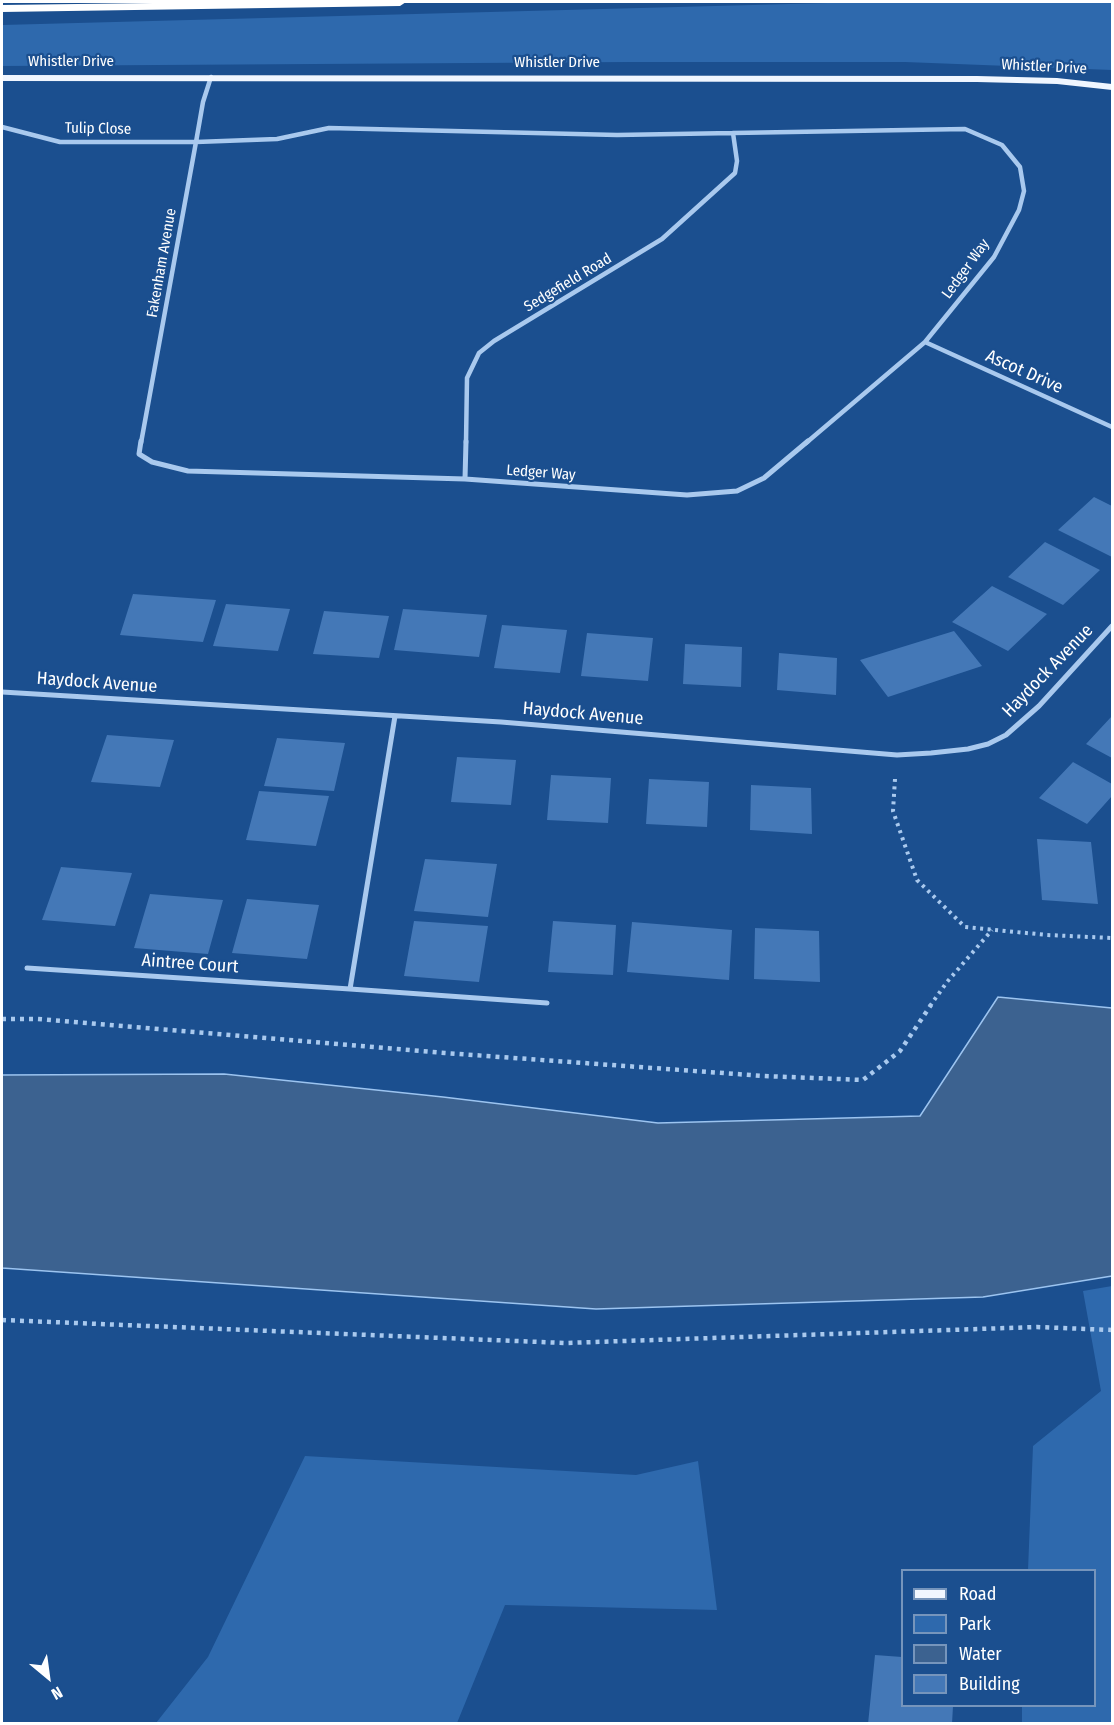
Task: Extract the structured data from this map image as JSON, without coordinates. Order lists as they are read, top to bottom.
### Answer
{
  "streets": {
    "main road": ["Whistler Drive"],
    "street": [
      "Tulip Close",
      "Fakenham Avenue",
      "Ledger Way",
      "Sedgefield Road",
      "Ascot Drive",
      "Haydock Avenue",
      "Aintree Court"
    ]
  },
  "crossings": [
    ["Whistler Drive", "Fakenham Avenue"],
    ["Tulip Close", "Fakenham Avenue"],
    ["Tulip Close", "Ledger Way"],
    ["Fakenham Avenue", "Ledger Way"],
    ["Ledger Way", "Sedgefield Road"],
    ["Ledger Way", "Ascot Drive"]
  ],
  "legend": [
    "Road",
    "Park",
    "Water",
    "Building"
  ],
  "north": "bottom right"
}
